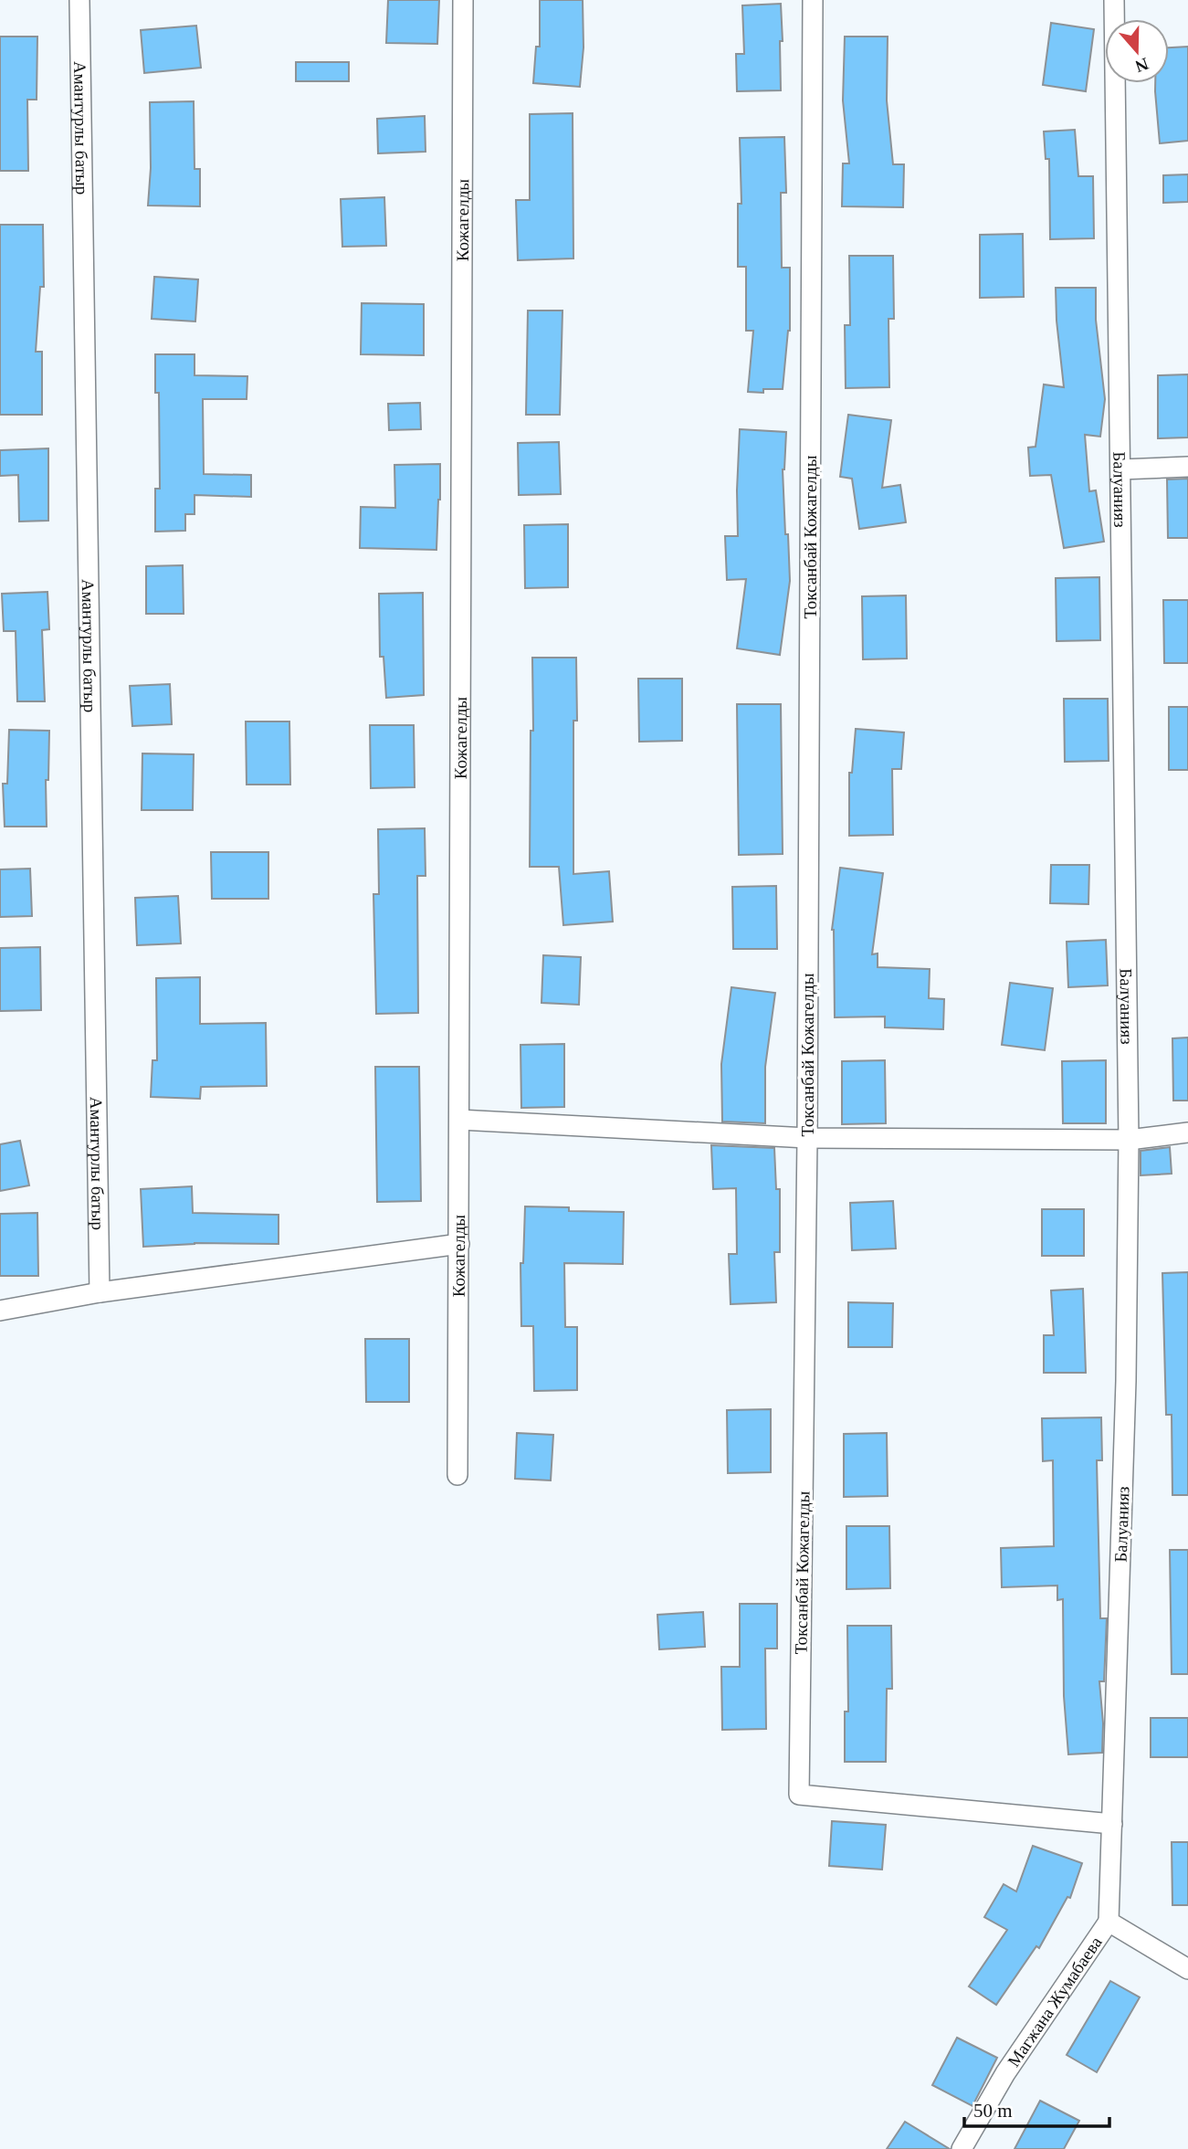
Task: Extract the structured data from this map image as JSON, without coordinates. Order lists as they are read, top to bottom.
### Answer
{
  "streets": {
    "street": [
      "Амантурлы батыр",
      "Кожагелды",
      "Балуанияз",
      "Токсанбай Кожагелды",
      "Магжана Жумабаева"
    ]
  },
  "crossings": [
    ["Балуанияз", "Токсанбай Кожагелды"],
    ["Балуанияз", "Магжана Жумабаева"]
  ],
  "scale_bar": "50 m",
  "north": "bottom"
}
